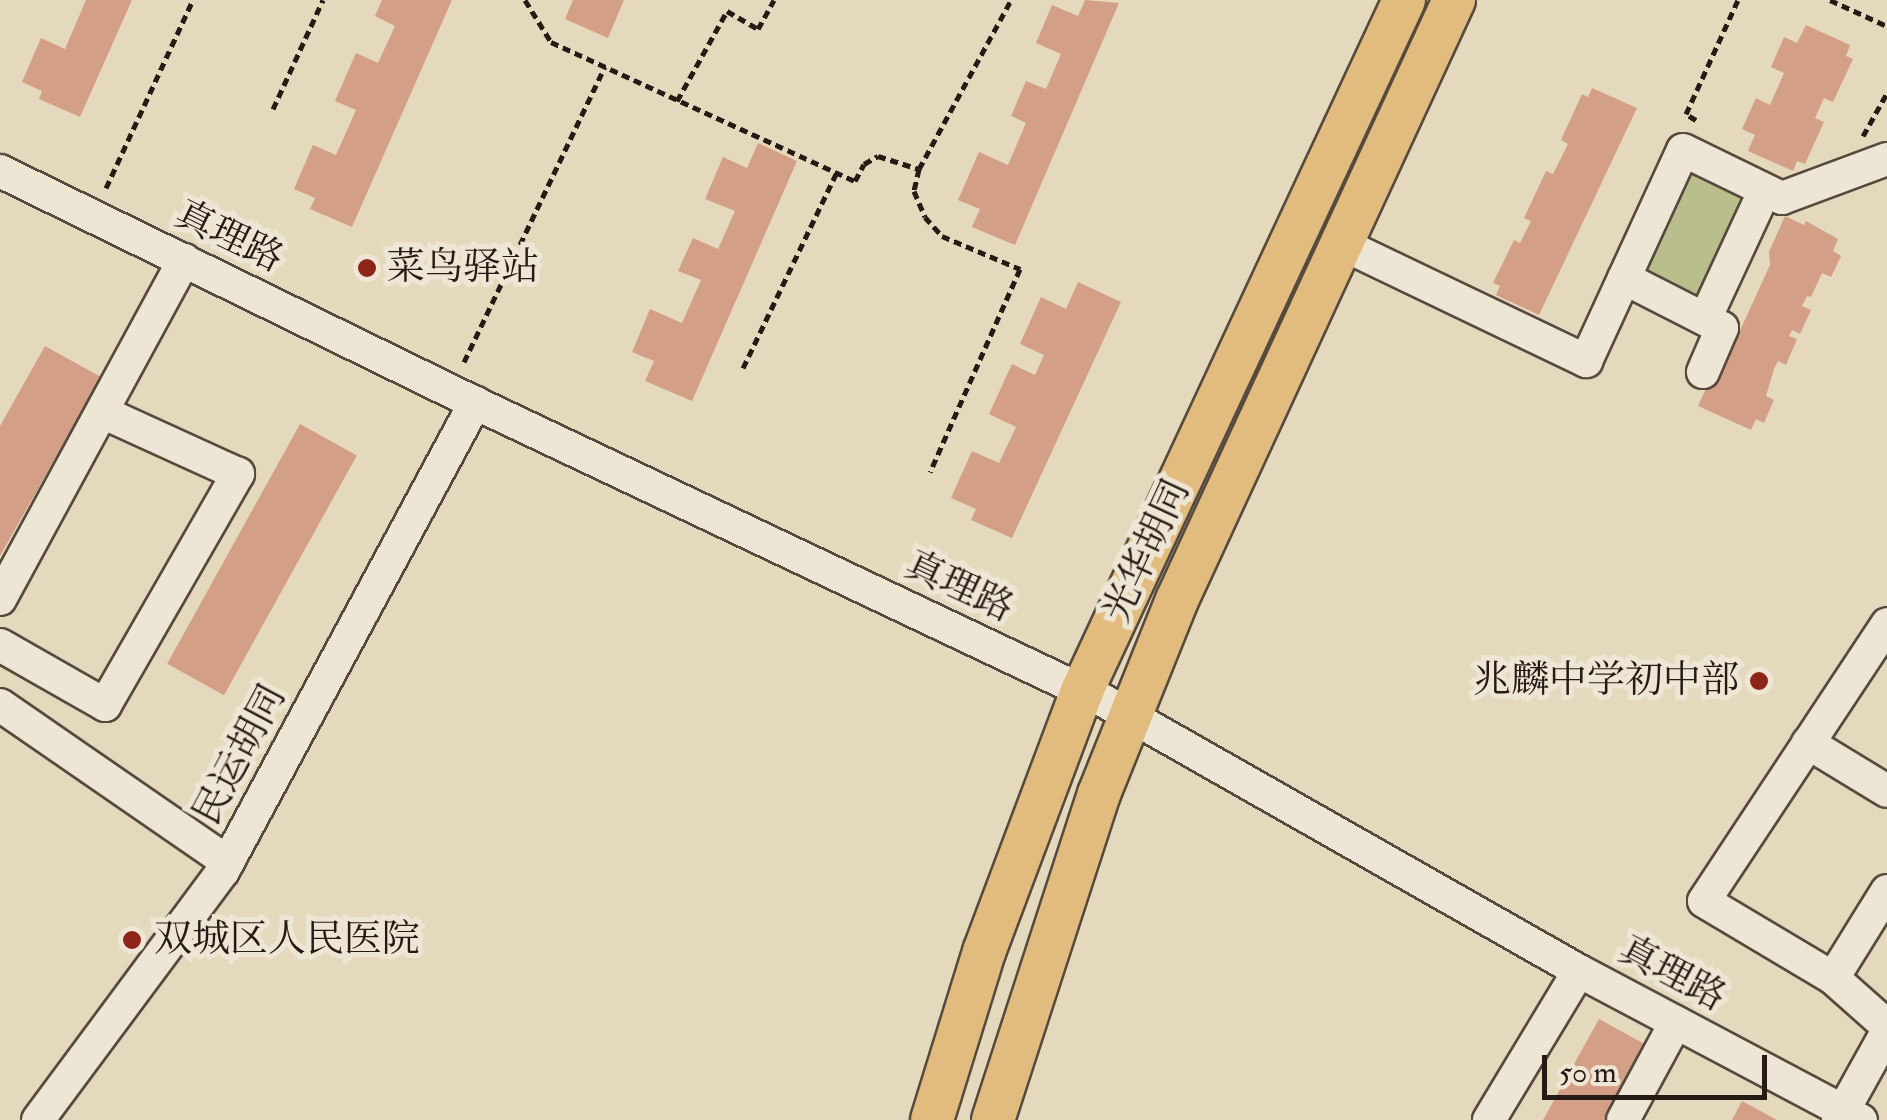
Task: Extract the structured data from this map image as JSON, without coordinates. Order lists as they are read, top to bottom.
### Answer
{
  "streets": {
    "main road": ["光华胡同"],
    "street": ["真理路", "民运胡同"]
  },
  "crossings": [
    ["真理路", "光华胡同"],
    ["真理路", "民运胡同"]
  ],
  "places": ["菜鸟驿站", "兆麟中学初中部", "双城区人民医院"],
  "scale_bar": "50 m"
}
